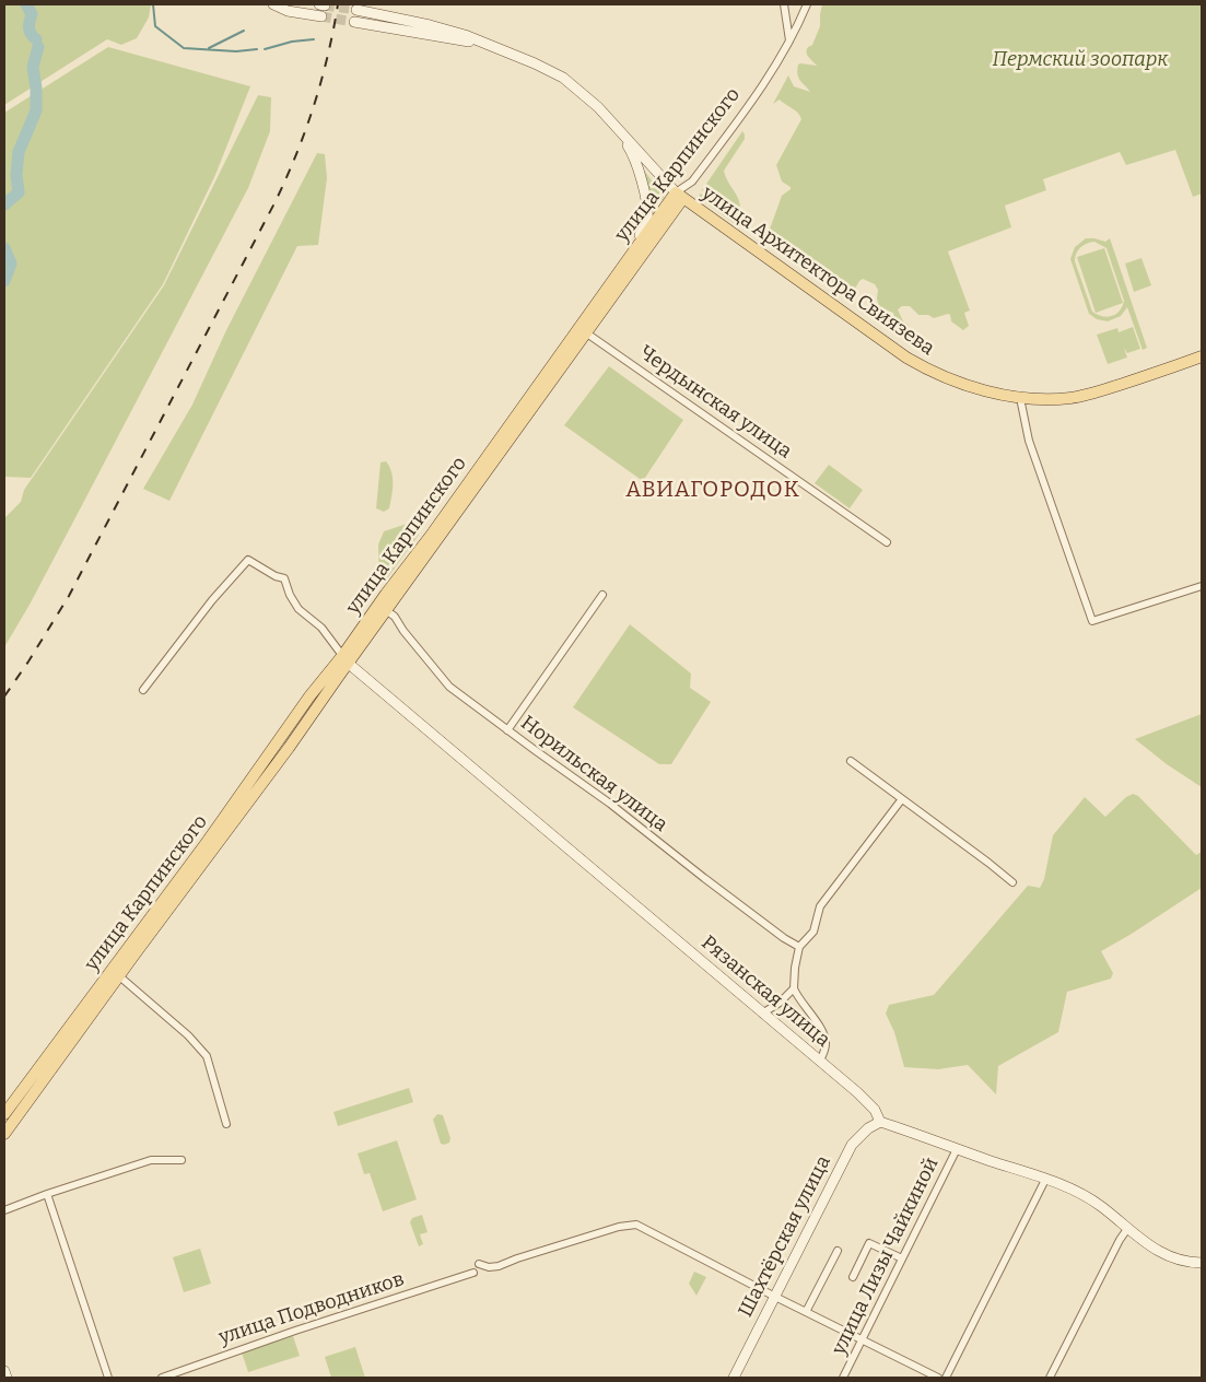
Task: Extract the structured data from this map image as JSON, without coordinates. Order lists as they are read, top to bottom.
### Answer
{
  "streets": {
    "main road": [
      "улица Карпинского",
      "улица Архитектора Свиязева",
      "Рязанская улица",
      "Шахтёрская улица"
    ],
    "street": [
      "Чердынская улица",
      "Норильская улица",
      "улица Лизы Чайкиной",
      "улица Подводников"
    ]
  },
  "crossings": [
    ["улица Карпинского", "улица Архитектора Свиязева"],
    ["улица Карпинского", "Чердынская улица"],
    ["улица Карпинского", "Норильская улица"],
    ["улица Карпинского", "Рязанская улица"],
    ["Рязанская улица", "Шахтёрская улица"]
  ],
  "districts": ["АВИАГОРОДОК"],
  "parks": ["Пермский зоопарк"]
}
